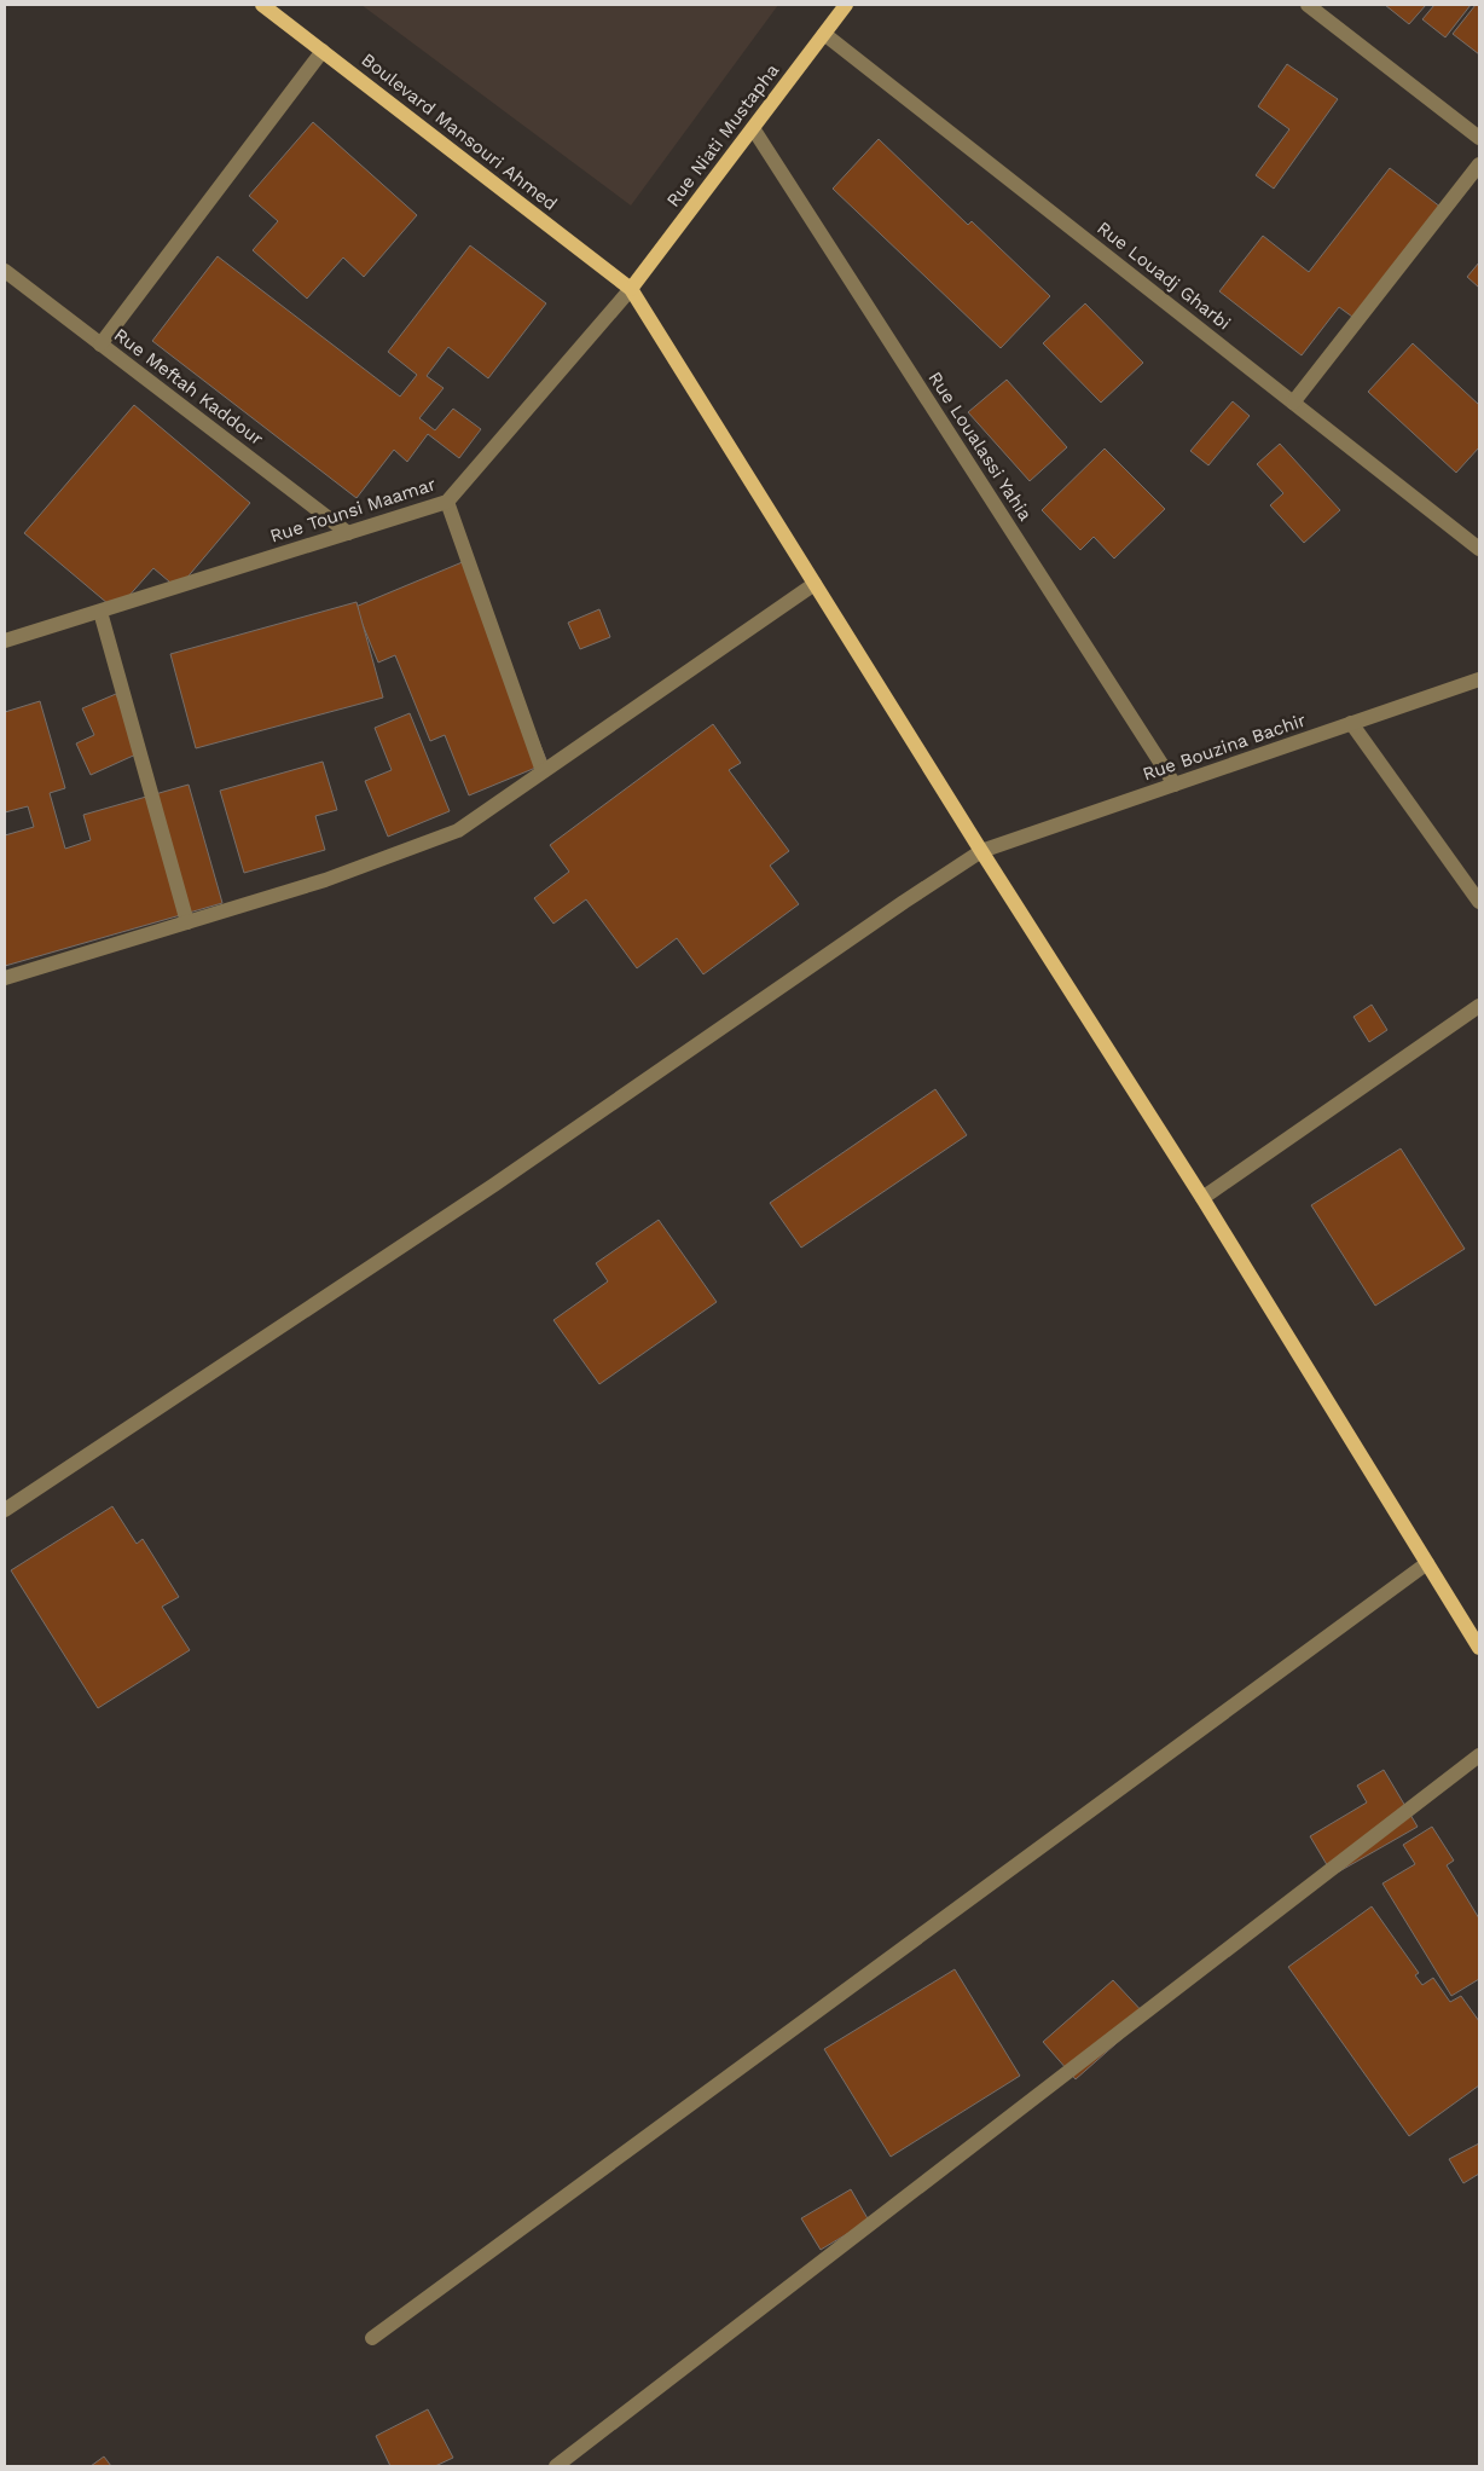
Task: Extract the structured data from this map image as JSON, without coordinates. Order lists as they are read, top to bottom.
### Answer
{
  "streets": {
    "main road": ["Boulevard Mansouri Ahmed", "Rue Niati Mustapha"],
    "street": [
      "Rue Louadj Gharbi",
      "Rue Meftah Kaddour",
      "Rue Loualassi Yahia",
      "Rue Tounsi Maamar",
      "Rue Bouzina Bachir"
    ]
  },
  "crossings": [
    ["Boulevard Mansouri Ahmed", "Rue Niati Mustapha"],
    ["Boulevard Mansouri Ahmed", "Rue Tounsi Maamar"],
    ["Rue Niati Mustapha", "Rue Louadj Gharbi"],
    ["Rue Niati Mustapha", "Rue Loualassi Yahia"],
    ["Rue Niati Mustapha", "Rue Tounsi Maamar"],
    ["Rue Meftah Kaddour", "Rue Tounsi Maamar"],
    ["Rue Loualassi Yahia", "Rue Bouzina Bachir"]
  ]
}
